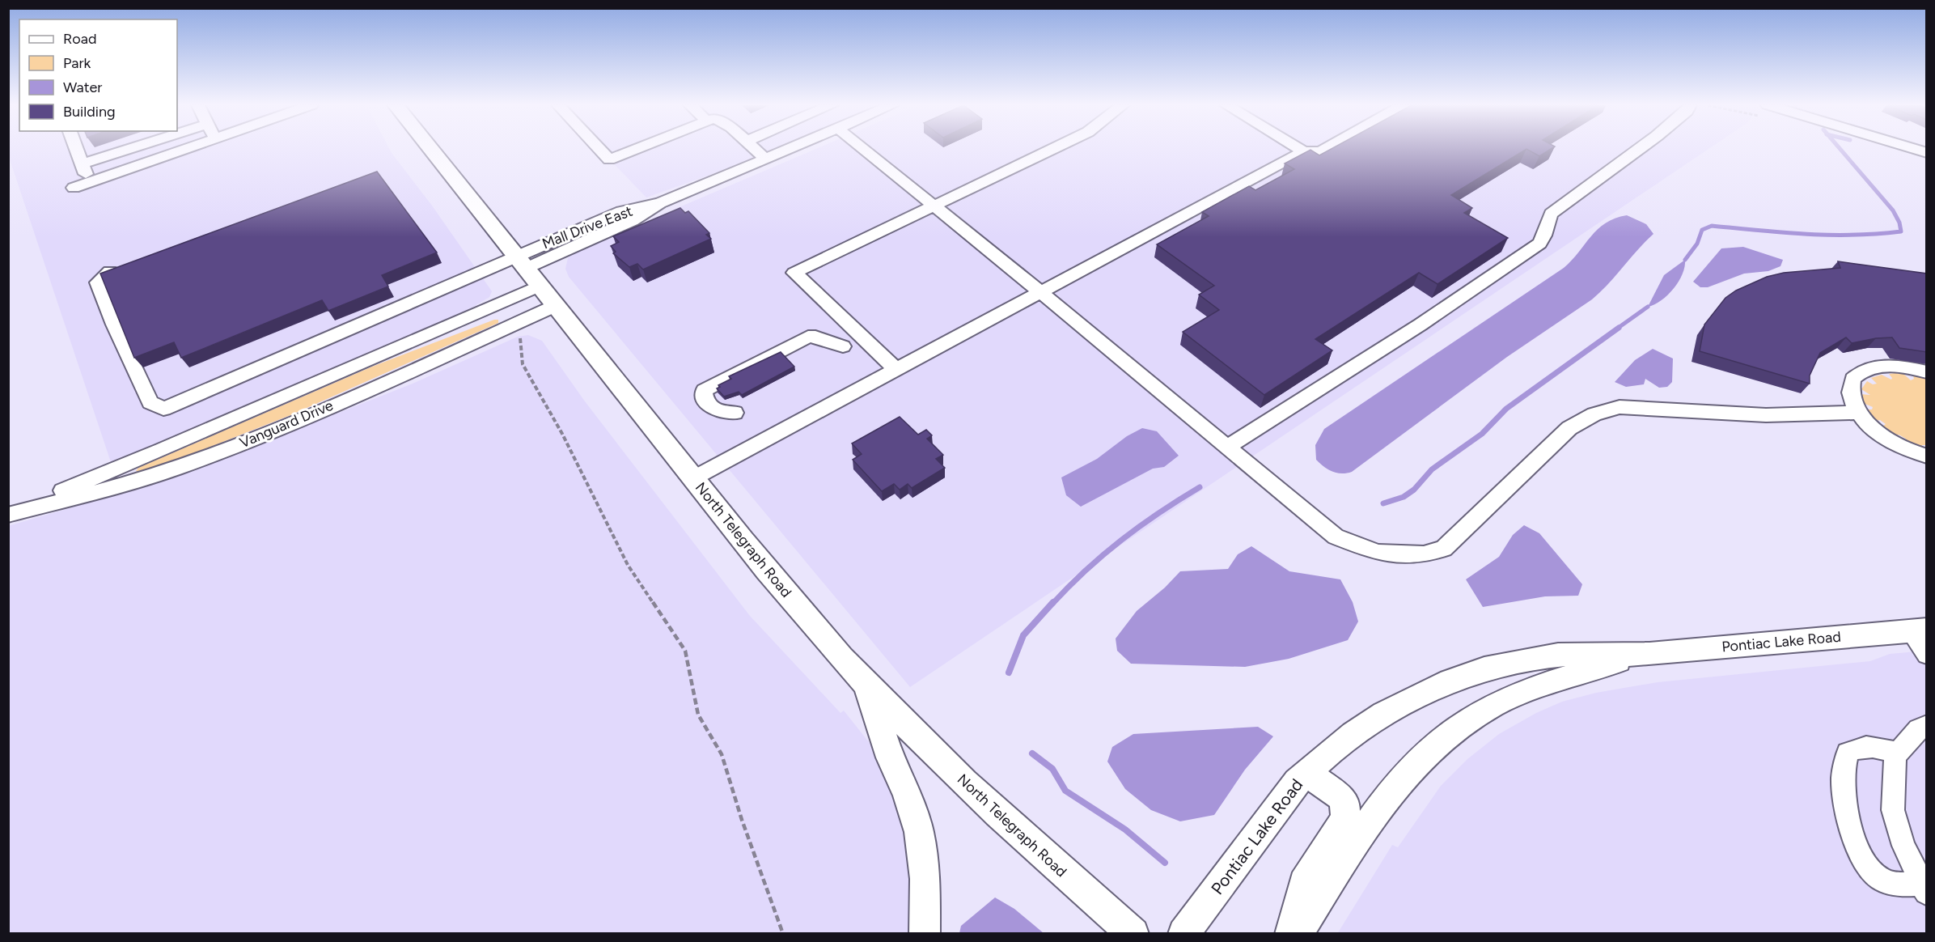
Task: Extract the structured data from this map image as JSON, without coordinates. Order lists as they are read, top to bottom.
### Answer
{
  "streets": {
    "main road": ["North Telegraph Road", "Pontiac Lake Road"],
    "street": ["Mall Drive East", "Vanguard Drive"]
  },
  "crossings": [
    ["Mall Drive East", "North Telegraph Road"],
    ["Vanguard Drive", "North Telegraph Road"]
  ],
  "legend": [
    "Road",
    "Park",
    "Water",
    "Building"
  ]
}
